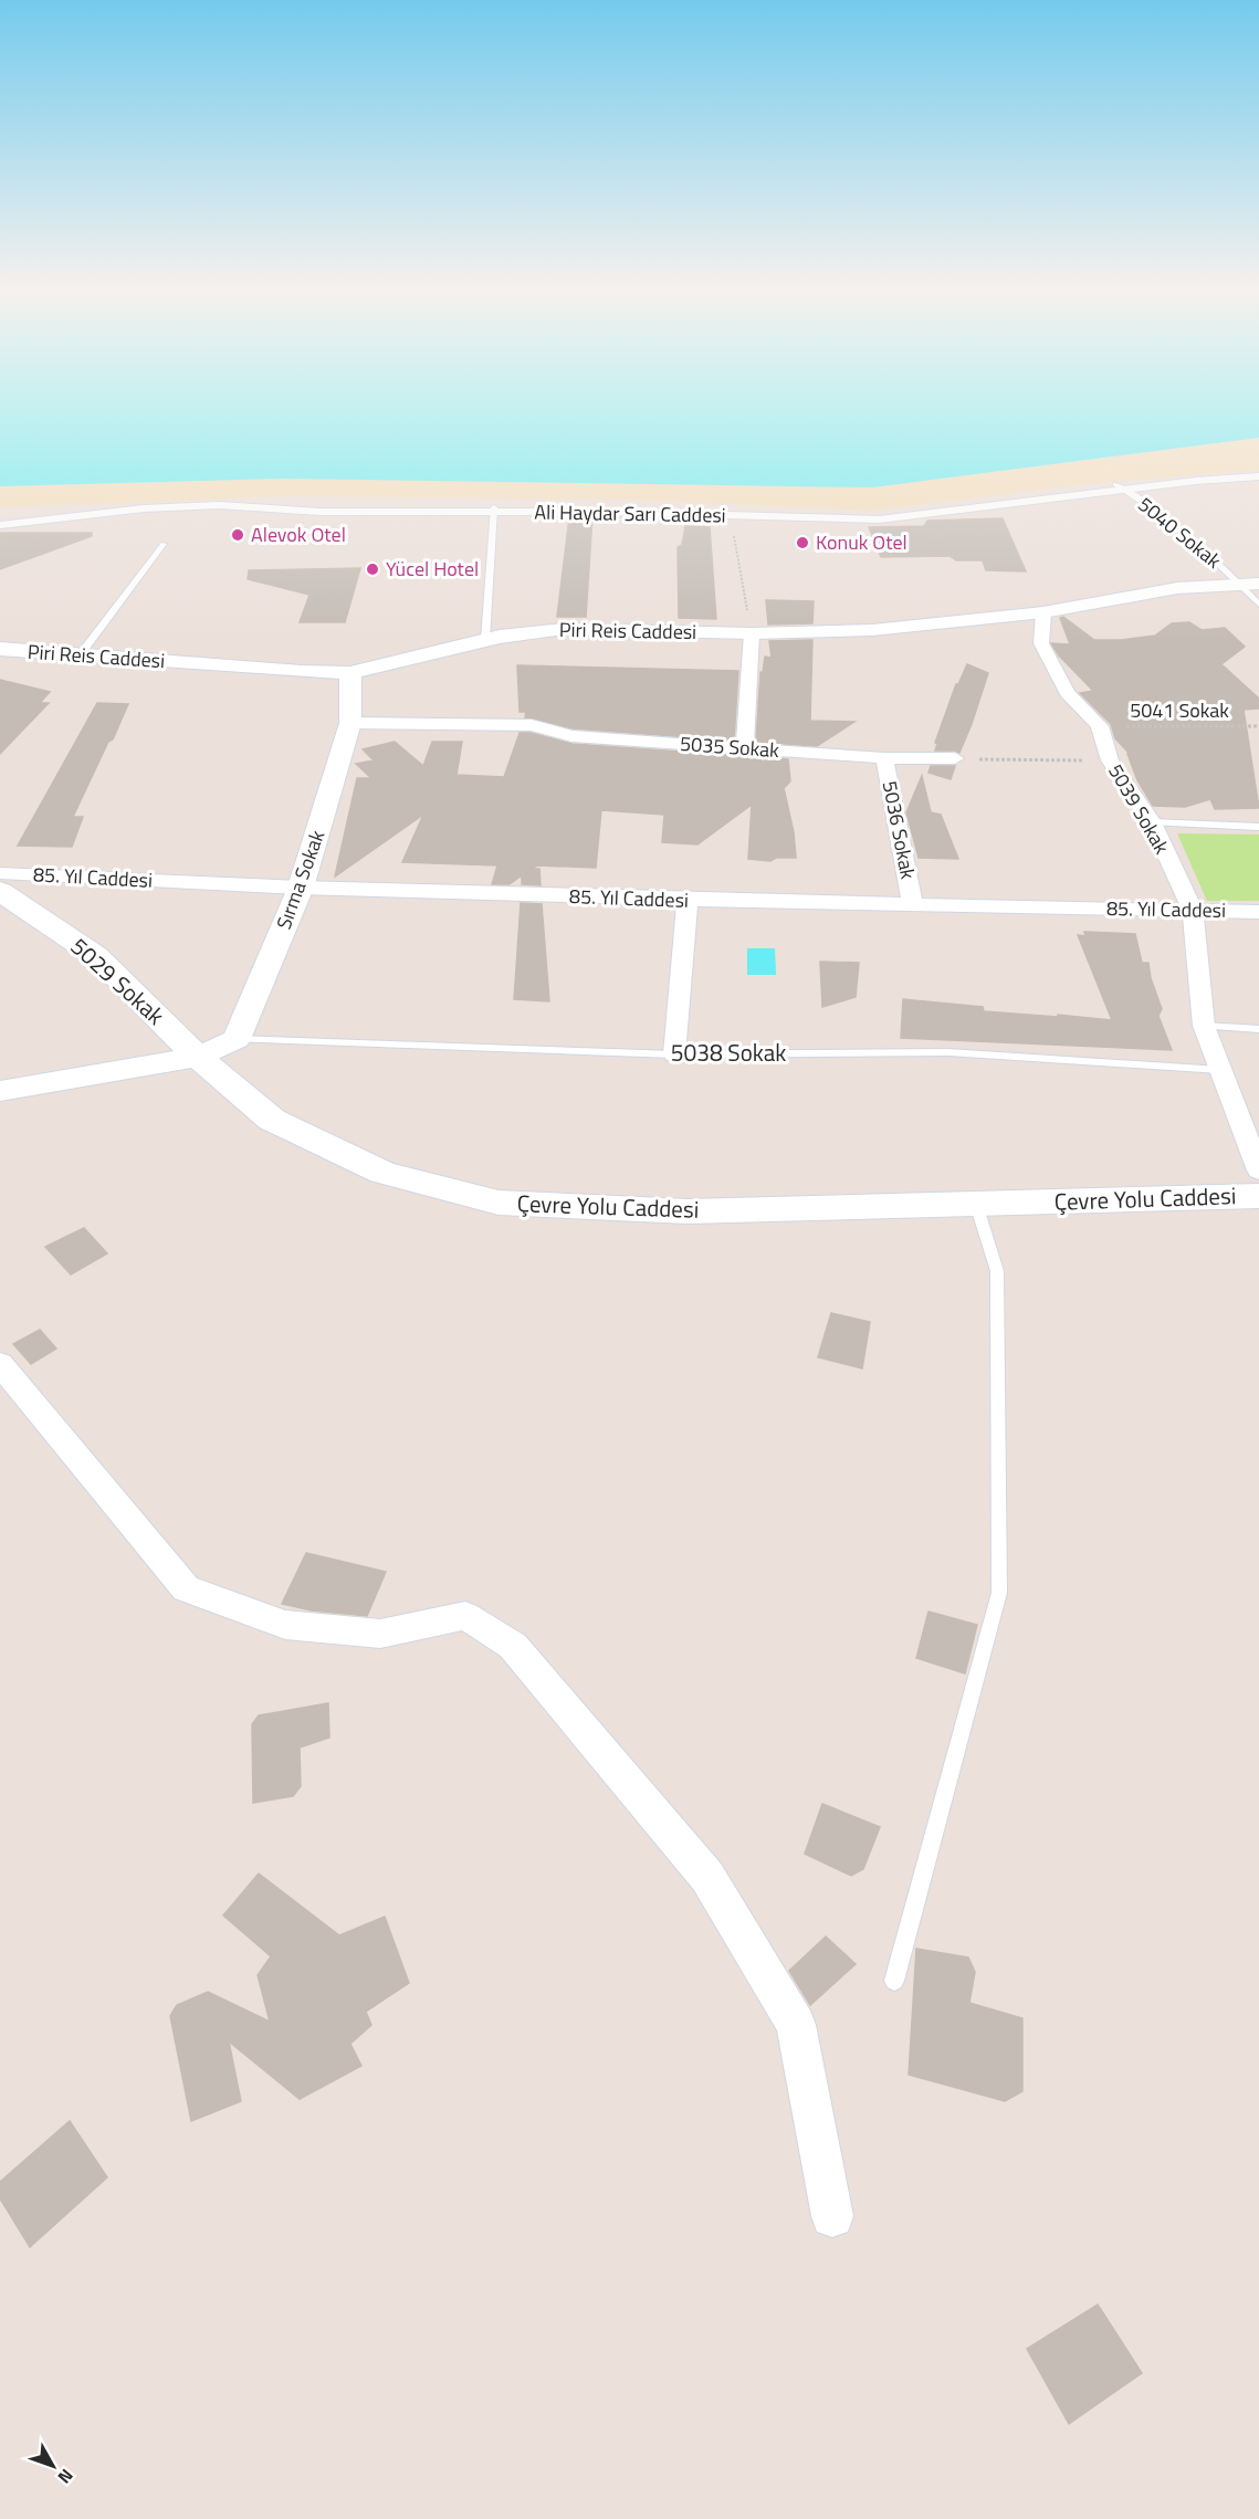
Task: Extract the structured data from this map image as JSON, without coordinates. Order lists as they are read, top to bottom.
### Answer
{
  "streets": {
    "main road": ["5029 Sokak", "Çevre Yolu Caddesi"],
    "street": [
      "Ali Haydar Sarı Caddesi",
      "Piri Reis Caddesi",
      "5035 Sokak",
      "5039 Sokak",
      "5036 Sokak",
      "85. Yıl Caddesi",
      "Sırma Sokak"
    ],
    "lane": ["5040 Sokak", "5038 Sokak"],
    "path": ["5041 Sokak"]
  },
  "crossings": [
    ["Ali Haydar Sarı Caddesi", "5040 Sokak"],
    ["5040 Sokak", "Piri Reis Caddesi"],
    ["Piri Reis Caddesi", "5039 Sokak"],
    ["Piri Reis Caddesi", "Sırma Sokak"],
    ["5041 Sokak", "5039 Sokak"],
    ["5035 Sokak", "5036 Sokak"],
    ["5035 Sokak", "Sırma Sokak"],
    ["5039 Sokak", "85. Yıl Caddesi"],
    ["5039 Sokak", "5038 Sokak"],
    ["5036 Sokak", "85. Yıl Caddesi"],
    ["85. Yıl Caddesi", "Sırma Sokak"],
    ["Sırma Sokak", "5038 Sokak"],
    ["5029 Sokak", "Çevre Yolu Caddesi"]
  ],
  "places": ["Alevok Otel", "Konuk Otel", "Yücel Hotel"],
  "north": "bottom right"
}
